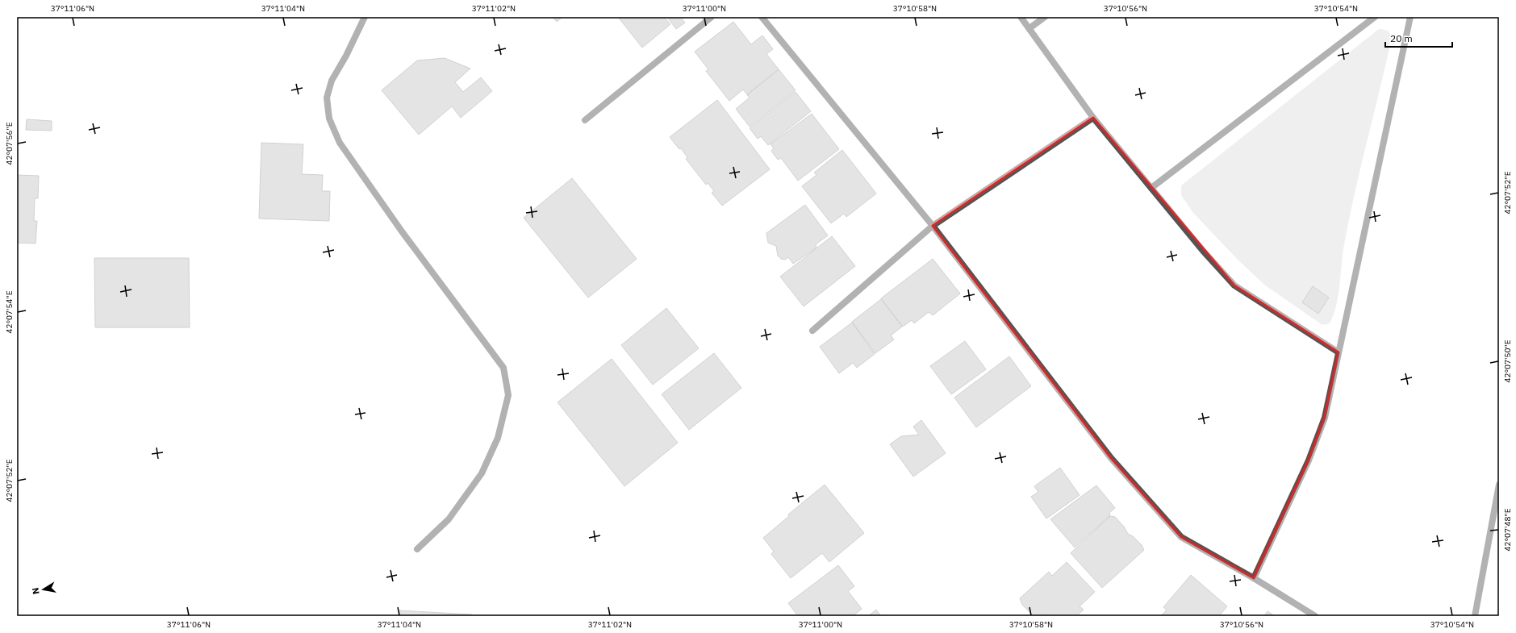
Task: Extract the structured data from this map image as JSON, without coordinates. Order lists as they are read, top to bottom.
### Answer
{
  "scale_bar": "20 m",
  "north": "left",
  "coordinates": [
    "37°11'06\"N",
    "37°11'04\"N",
    "37°11'02\"N",
    "37°11'00\"N",
    "37°10'58\"N",
    "37°10'56\"N",
    "37°10'54\"N",
    "42°07'56\"E",
    "42°07'52\"E",
    "42°07'54\"E",
    "42°07'50\"E",
    "42°07'48\"E"
  ]
}
